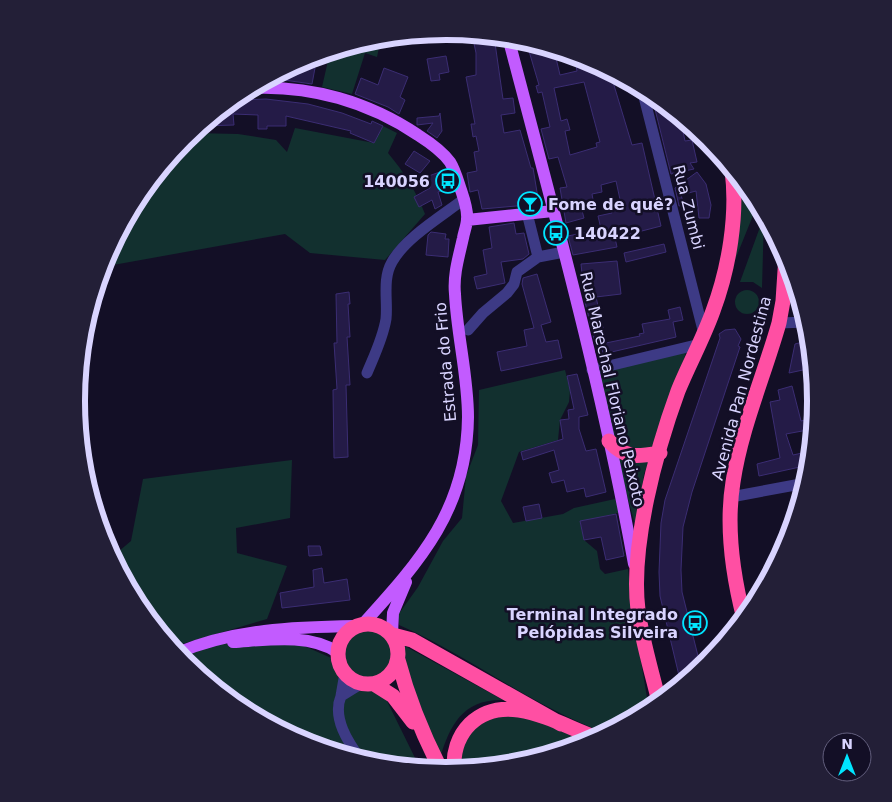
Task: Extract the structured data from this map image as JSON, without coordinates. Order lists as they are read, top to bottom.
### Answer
{
  "streets": {
    "highway": ["Avenida Pan Nordestina"],
    "main road": ["Estrada do Frio", "Rua Marechal Floriano Peixoto"],
    "street": ["Rua Zumbi"]
  },
  "places": {
    "bus stop": ["140056", "140422", "Terminal Integrado Pelópidas Silveira"],
    "bar": ["Fome de quê?"]
  },
  "north": "top"
}
